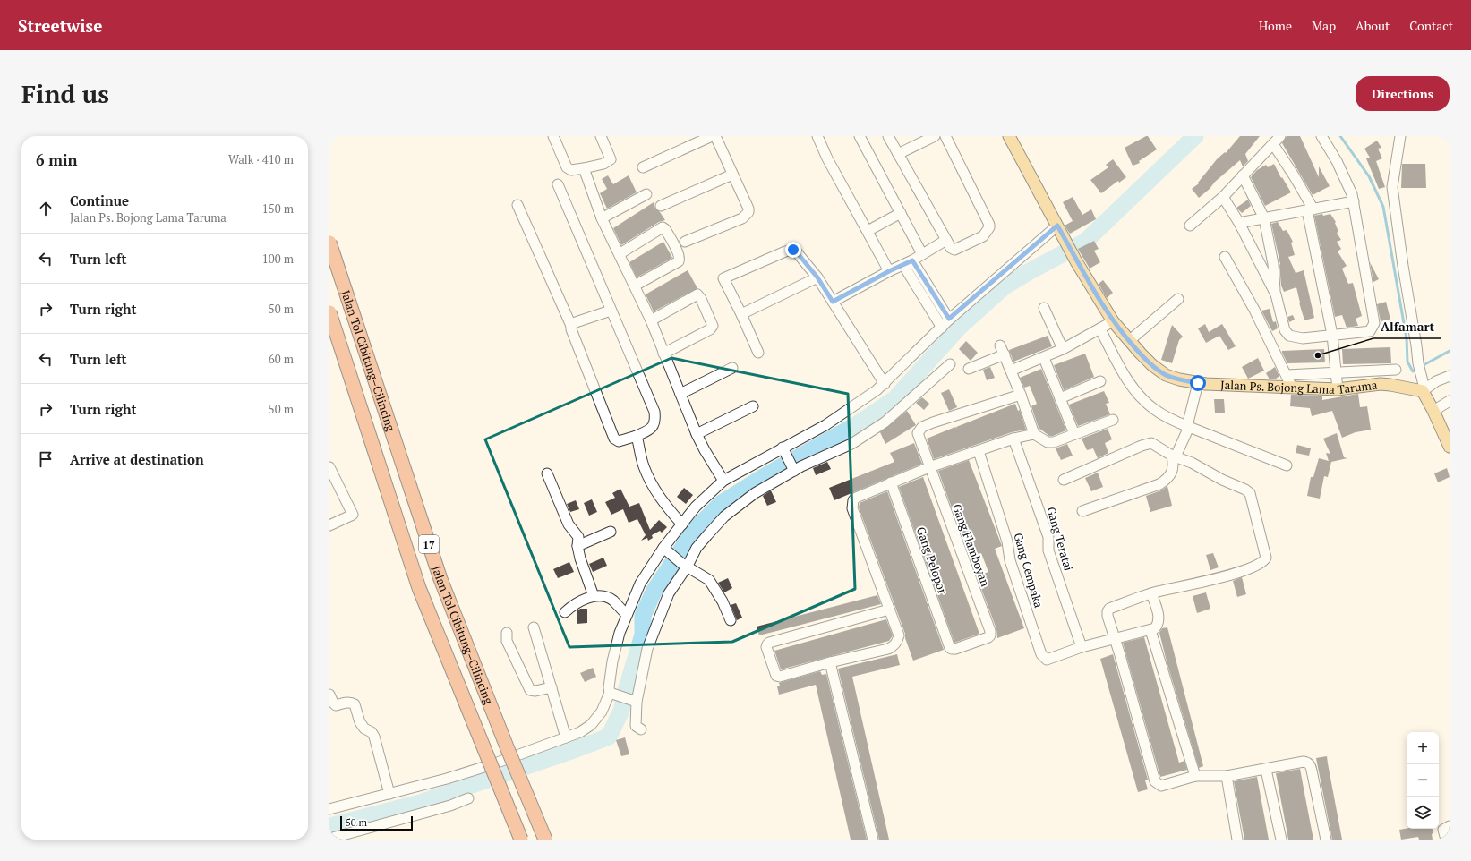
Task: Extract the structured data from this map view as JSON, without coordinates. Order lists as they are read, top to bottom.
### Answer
{
  "streets": {
    "highway": ["Jalan Tol Cibitung–Cilincing", "17"],
    "main road": ["Jalan Ps. Bojong Lama Taruma"],
    "street": [
      "Gang Teratai",
      "Gang Flamboyan",
      "Gang Pelopor",
      "Gang Cempaka"
    ]
  },
  "crossings": [
    ["Gang Teratai", "Gang Cempaka"],
    ["Gang Flamboyan", "Gang Pelopor"]
  ],
  "places": ["Alfamart"],
  "scale_bar": "50 m",
  "page": {
    "header": "Streetwise",
    "nav": [
      "Home",
      "Map",
      "About",
      "Contact"
    ],
    "buttons": "Directions",
    "title": "Find us",
    "heading": ["6 min", "Walk · 410 m"],
    "list": [
      ["Continue", "Jalan Ps. Bojong Lama Taruma", "150 m"],
      ["Turn left", "100 m"],
      ["Turn right", "50 m"],
      ["Turn left", "60 m"],
      ["Turn right", "50 m"],
      "Arrive at destination"
    ],
    "map_buttons": ["+", "−"],
    "scale": "50 m"
  }
}
